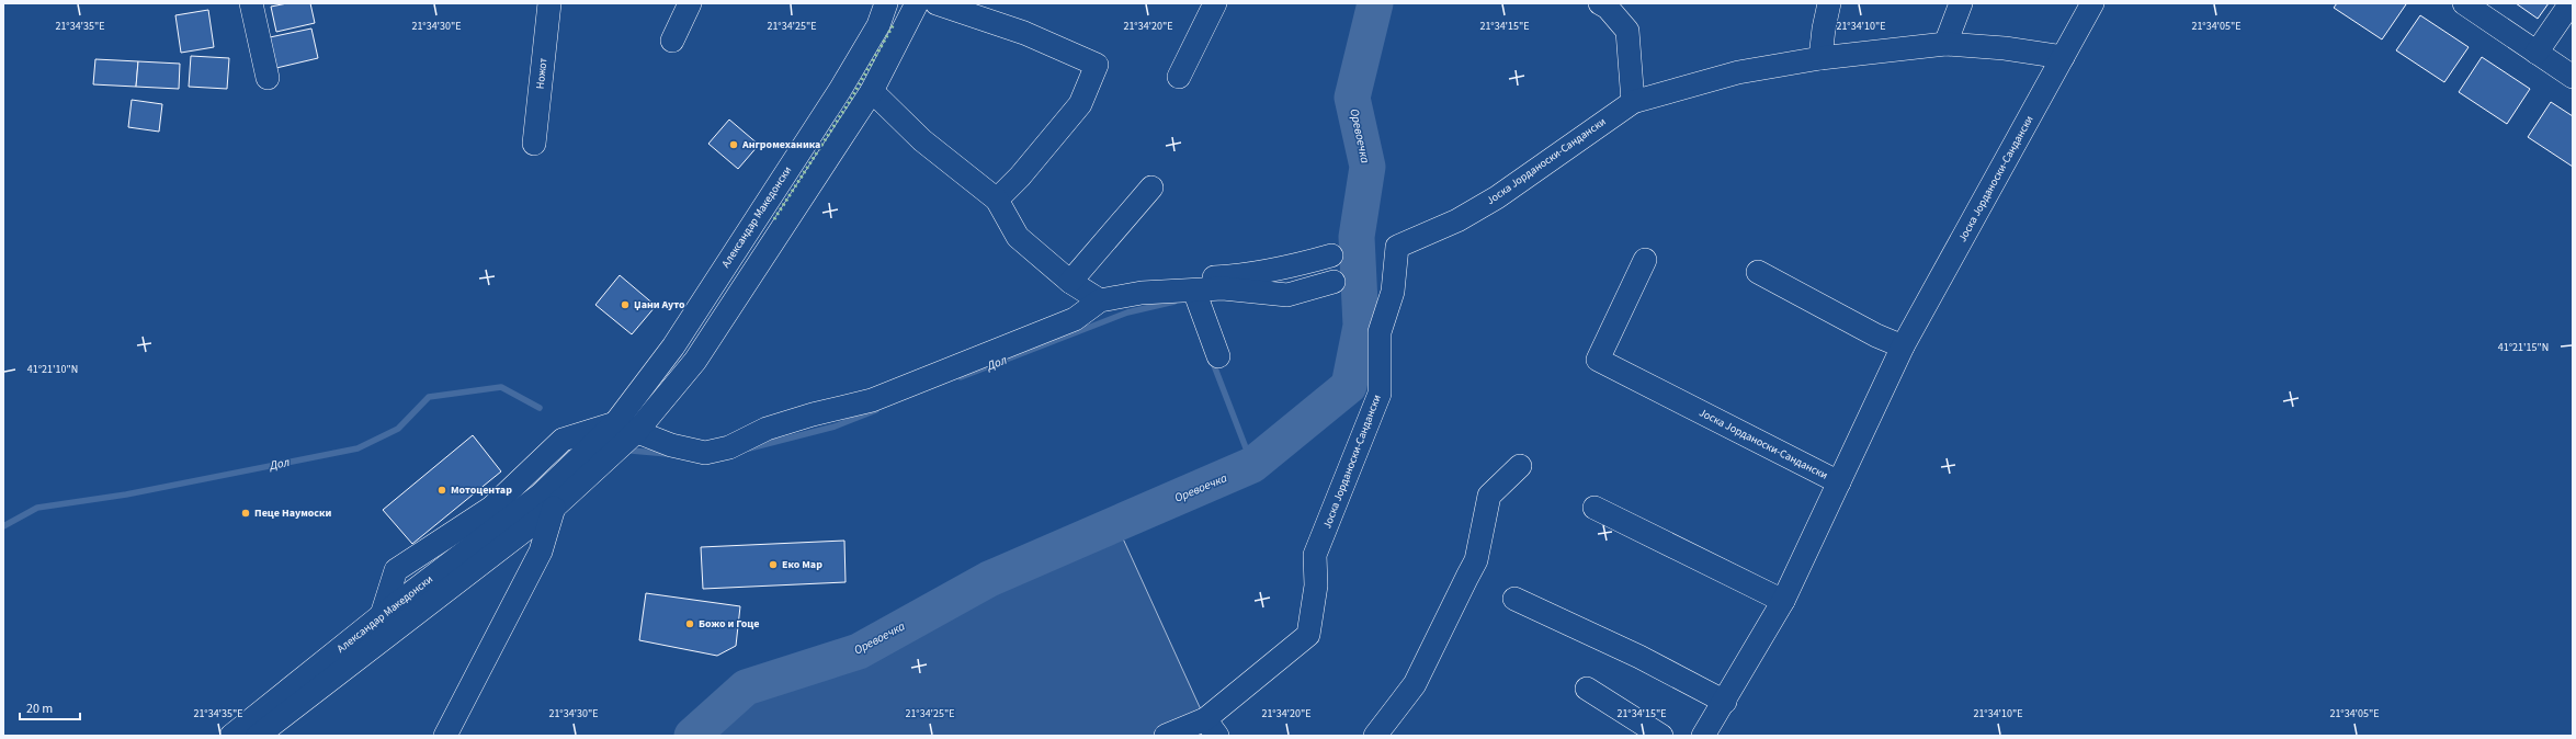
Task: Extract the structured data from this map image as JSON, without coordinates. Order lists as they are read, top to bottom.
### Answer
{
  "streets": {
    "street": ["Ножот", "Јоска Јорданоски-Сандански", "Александар Македонски"]
  },
  "water": ["Оревоечка", "Дол"],
  "places": [
    "Ангромеханика",
    "Џани Ауто",
    "Мотоцентар",
    "Пеце Наумоски",
    "Еко Мар",
    "Божо и Гоце"
  ],
  "scale_bar": "20 m",
  "coordinates": [
    "21°34'35\"E",
    "21°34'30\"E",
    "21°34'25\"E",
    "21°34'20\"E",
    "21°34'15\"E",
    "21°34'10\"E",
    "21°34'05\"E",
    "41°21'15\"N",
    "41°21'10\"N"
  ]
}
